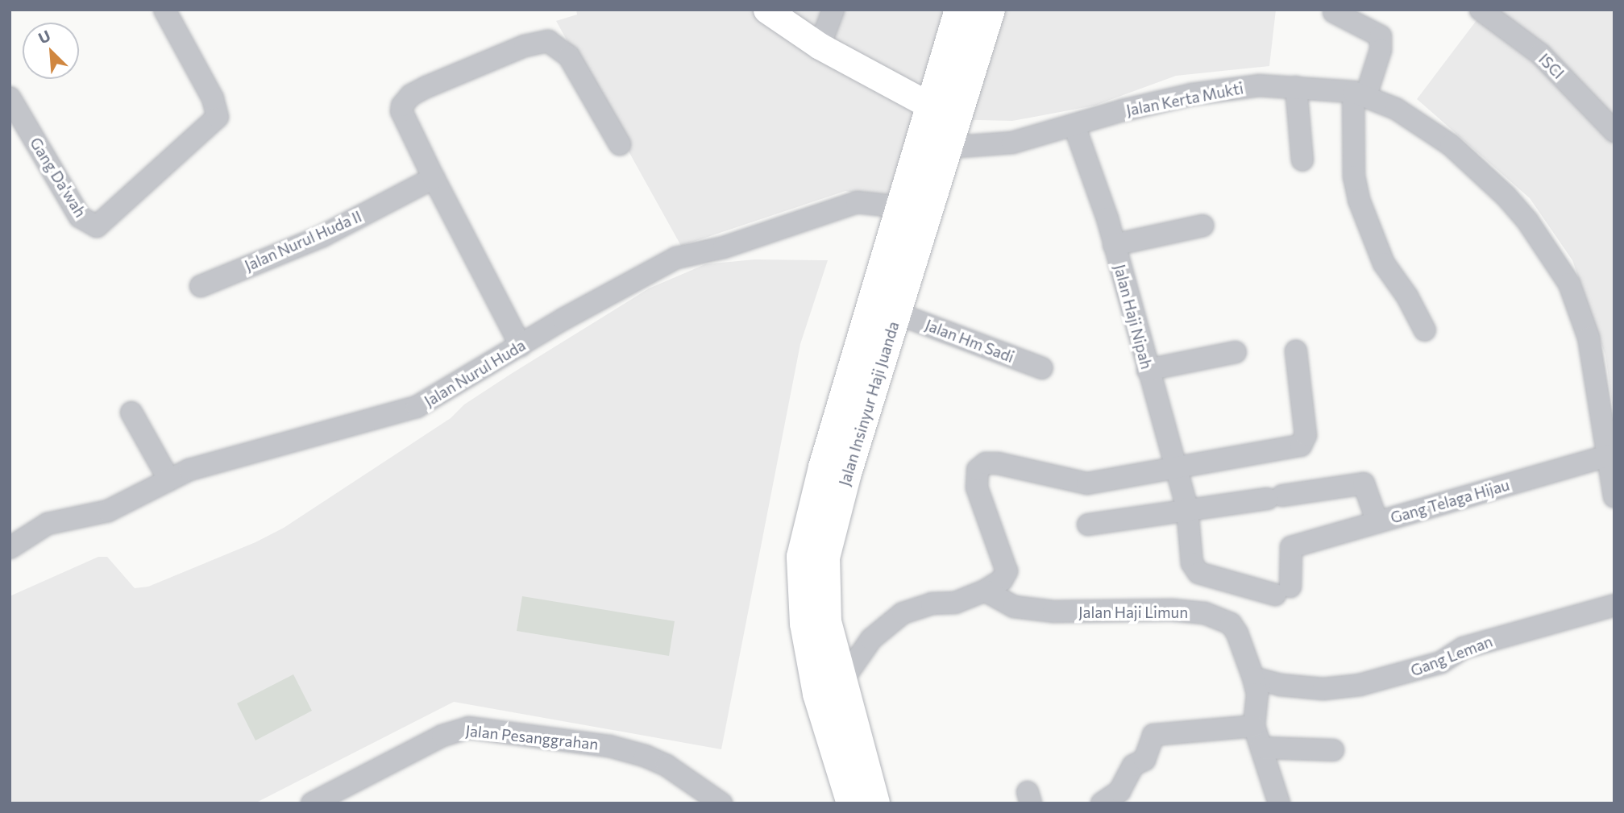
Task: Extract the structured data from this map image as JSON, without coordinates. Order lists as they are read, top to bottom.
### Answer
{
  "streets": {
    "highway": ["Jalan Insinyur Haji Juanda"],
    "street": [
      "ISCI",
      "Jalan Kerta Mukti",
      "Gang Da'wah",
      "Jalan Nurul Huda II",
      "Jalan Haji Nipah",
      "Jalan Hm Sadi",
      "Jalan Nurul Huda",
      "Gang Telaga Hijau",
      "Jalan Haji Limun",
      "Gang Leman",
      "Jalan Pesanggrahan"
    ]
  },
  "crossings": [
    ["Jalan Kerta Mukti", "Jalan Haji Nipah"],
    ["Jalan Kerta Mukti", "Jalan Insinyur Haji Juanda"],
    ["Jalan Kerta Mukti", "Gang Telaga Hijau"],
    ["Jalan Haji Nipah", "Gang Telaga Hijau"],
    ["Jalan Hm Sadi", "Jalan Insinyur Haji Juanda"],
    ["Jalan Nurul Huda", "Jalan Insinyur Haji Juanda"],
    ["Jalan Haji Limun", "Gang Leman"]
  ],
  "north": "top left"
}
